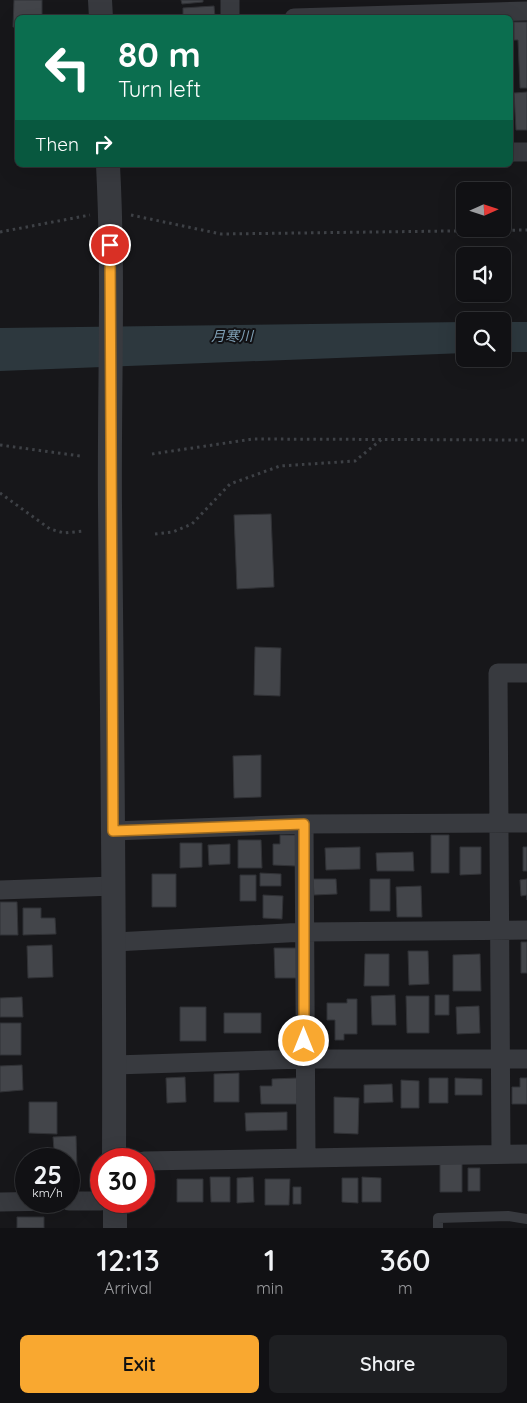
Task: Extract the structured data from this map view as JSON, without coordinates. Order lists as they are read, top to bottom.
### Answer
{
  "water": ["月寒川"],
  "north": "right",
  "page": {
    "turn": ["80 m", "Turn left"],
    "then": "Then",
    "speed": "25 km/h",
    "limit": "30",
    "eta": [
      "12:13",
      "Arrival",
      "1",
      "min",
      "360",
      "m"
    ],
    "buttons": ["Exit", "Share"]
  }
}
